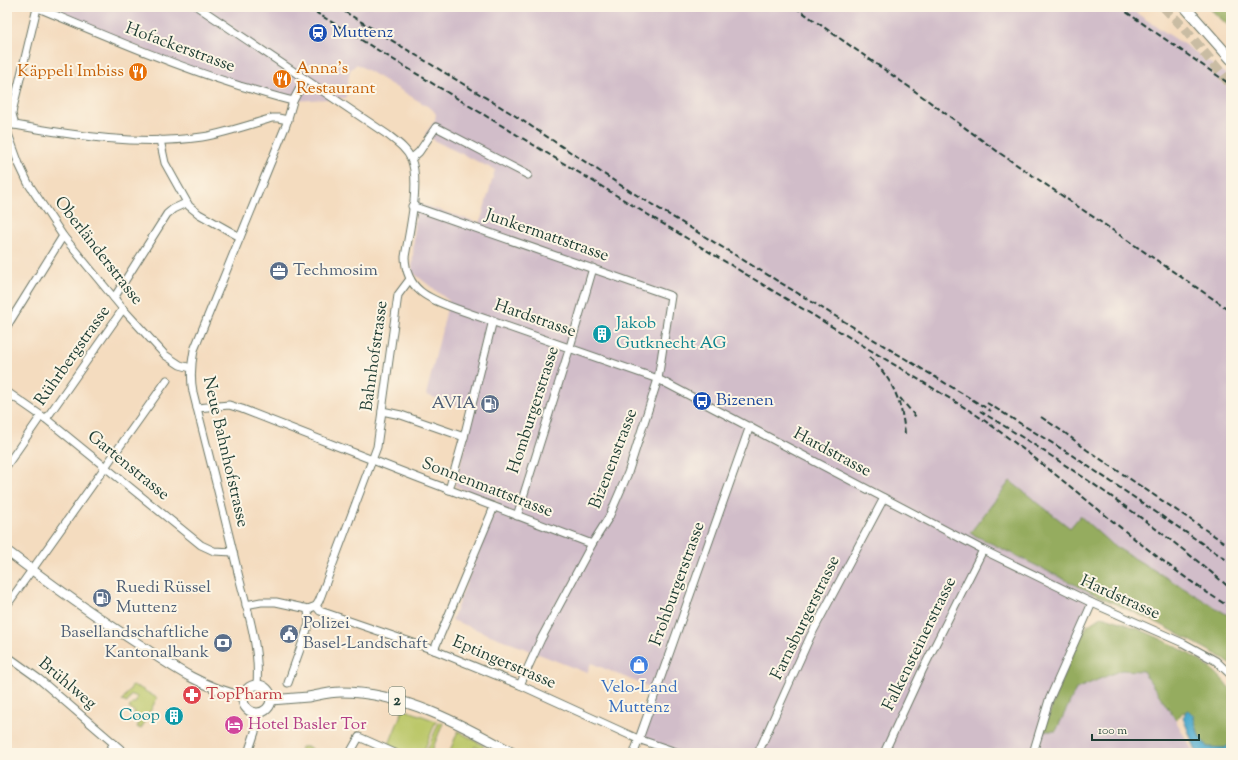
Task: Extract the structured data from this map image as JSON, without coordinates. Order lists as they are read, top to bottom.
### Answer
{
  "streets": {
    "main road": ["2"],
    "street": [
      "Hofackerstrasse",
      "Junkermattstrasse",
      "Oberländerstrasse",
      "Hardstrasse",
      "Rührbergstrasse",
      "Bahnhofstrasse",
      "Homburgerstrasse",
      "Neue Bahnhofstrasse",
      "Bizenenstrasse",
      "Gartenstrasse",
      "Sonnenmattstrasse",
      "Frohburgerstrasse",
      "Farnsburgerstrasse",
      "Falkensteinerstrasse",
      "Eptingerstrasse",
      "Brühlweg"
    ]
  },
  "crossings": [
    ["Hofackerstrasse", "Neue Bahnhofstrasse"],
    ["Junkermattstrasse", "Homburgerstrasse"],
    ["Junkermattstrasse", "Bizenenstrasse"],
    ["Oberländerstrasse", "Rührbergstrasse"],
    ["Oberländerstrasse", "Neue Bahnhofstrasse"],
    ["Hardstrasse", "Bahnhofstrasse"],
    ["Hardstrasse", "Homburgerstrasse"],
    ["Hardstrasse", "Bizenenstrasse"],
    ["Hardstrasse", "Frohburgerstrasse"],
    ["Hardstrasse", "Farnsburgerstrasse"],
    ["Hardstrasse", "Falkensteinerstrasse"],
    ["Rührbergstrasse", "Gartenstrasse"],
    ["Bahnhofstrasse", "Sonnenmattstrasse"],
    ["Bahnhofstrasse", "Eptingerstrasse"],
    ["Homburgerstrasse", "Sonnenmattstrasse"],
    ["Neue Bahnhofstrasse", "Gartenstrasse"],
    ["Neue Bahnhofstrasse", "Sonnenmattstrasse"],
    ["Neue Bahnhofstrasse", "2"],
    ["Bizenenstrasse", "Sonnenmattstrasse"],
    ["Bizenenstrasse", "Eptingerstrasse"],
    ["Frohburgerstrasse", "Eptingerstrasse"]
  ],
  "places": {
    "station": ["Muttenz"],
    "restaurant": ["Käppeli Imbiss", "Anna's Restaurant"],
    "office": ["Techmosim"],
    "building": ["Jakob Gutknecht AG", "Coop"],
    "bus stop": ["Bizenen"],
    "fuel station": ["AVIA", "Ruedi Rüssel Muttenz"],
    "public building": ["Polizei Basel-Landschaft"],
    "bank": ["Basellandschaftliche Kantonalbank"],
    "shop": ["Velo-Land Muttenz"],
    "pharmacy": ["TopPharm"],
    "hotel": ["Hotel Basler Tor"]
  },
  "scale_bar": "100 m"
}
